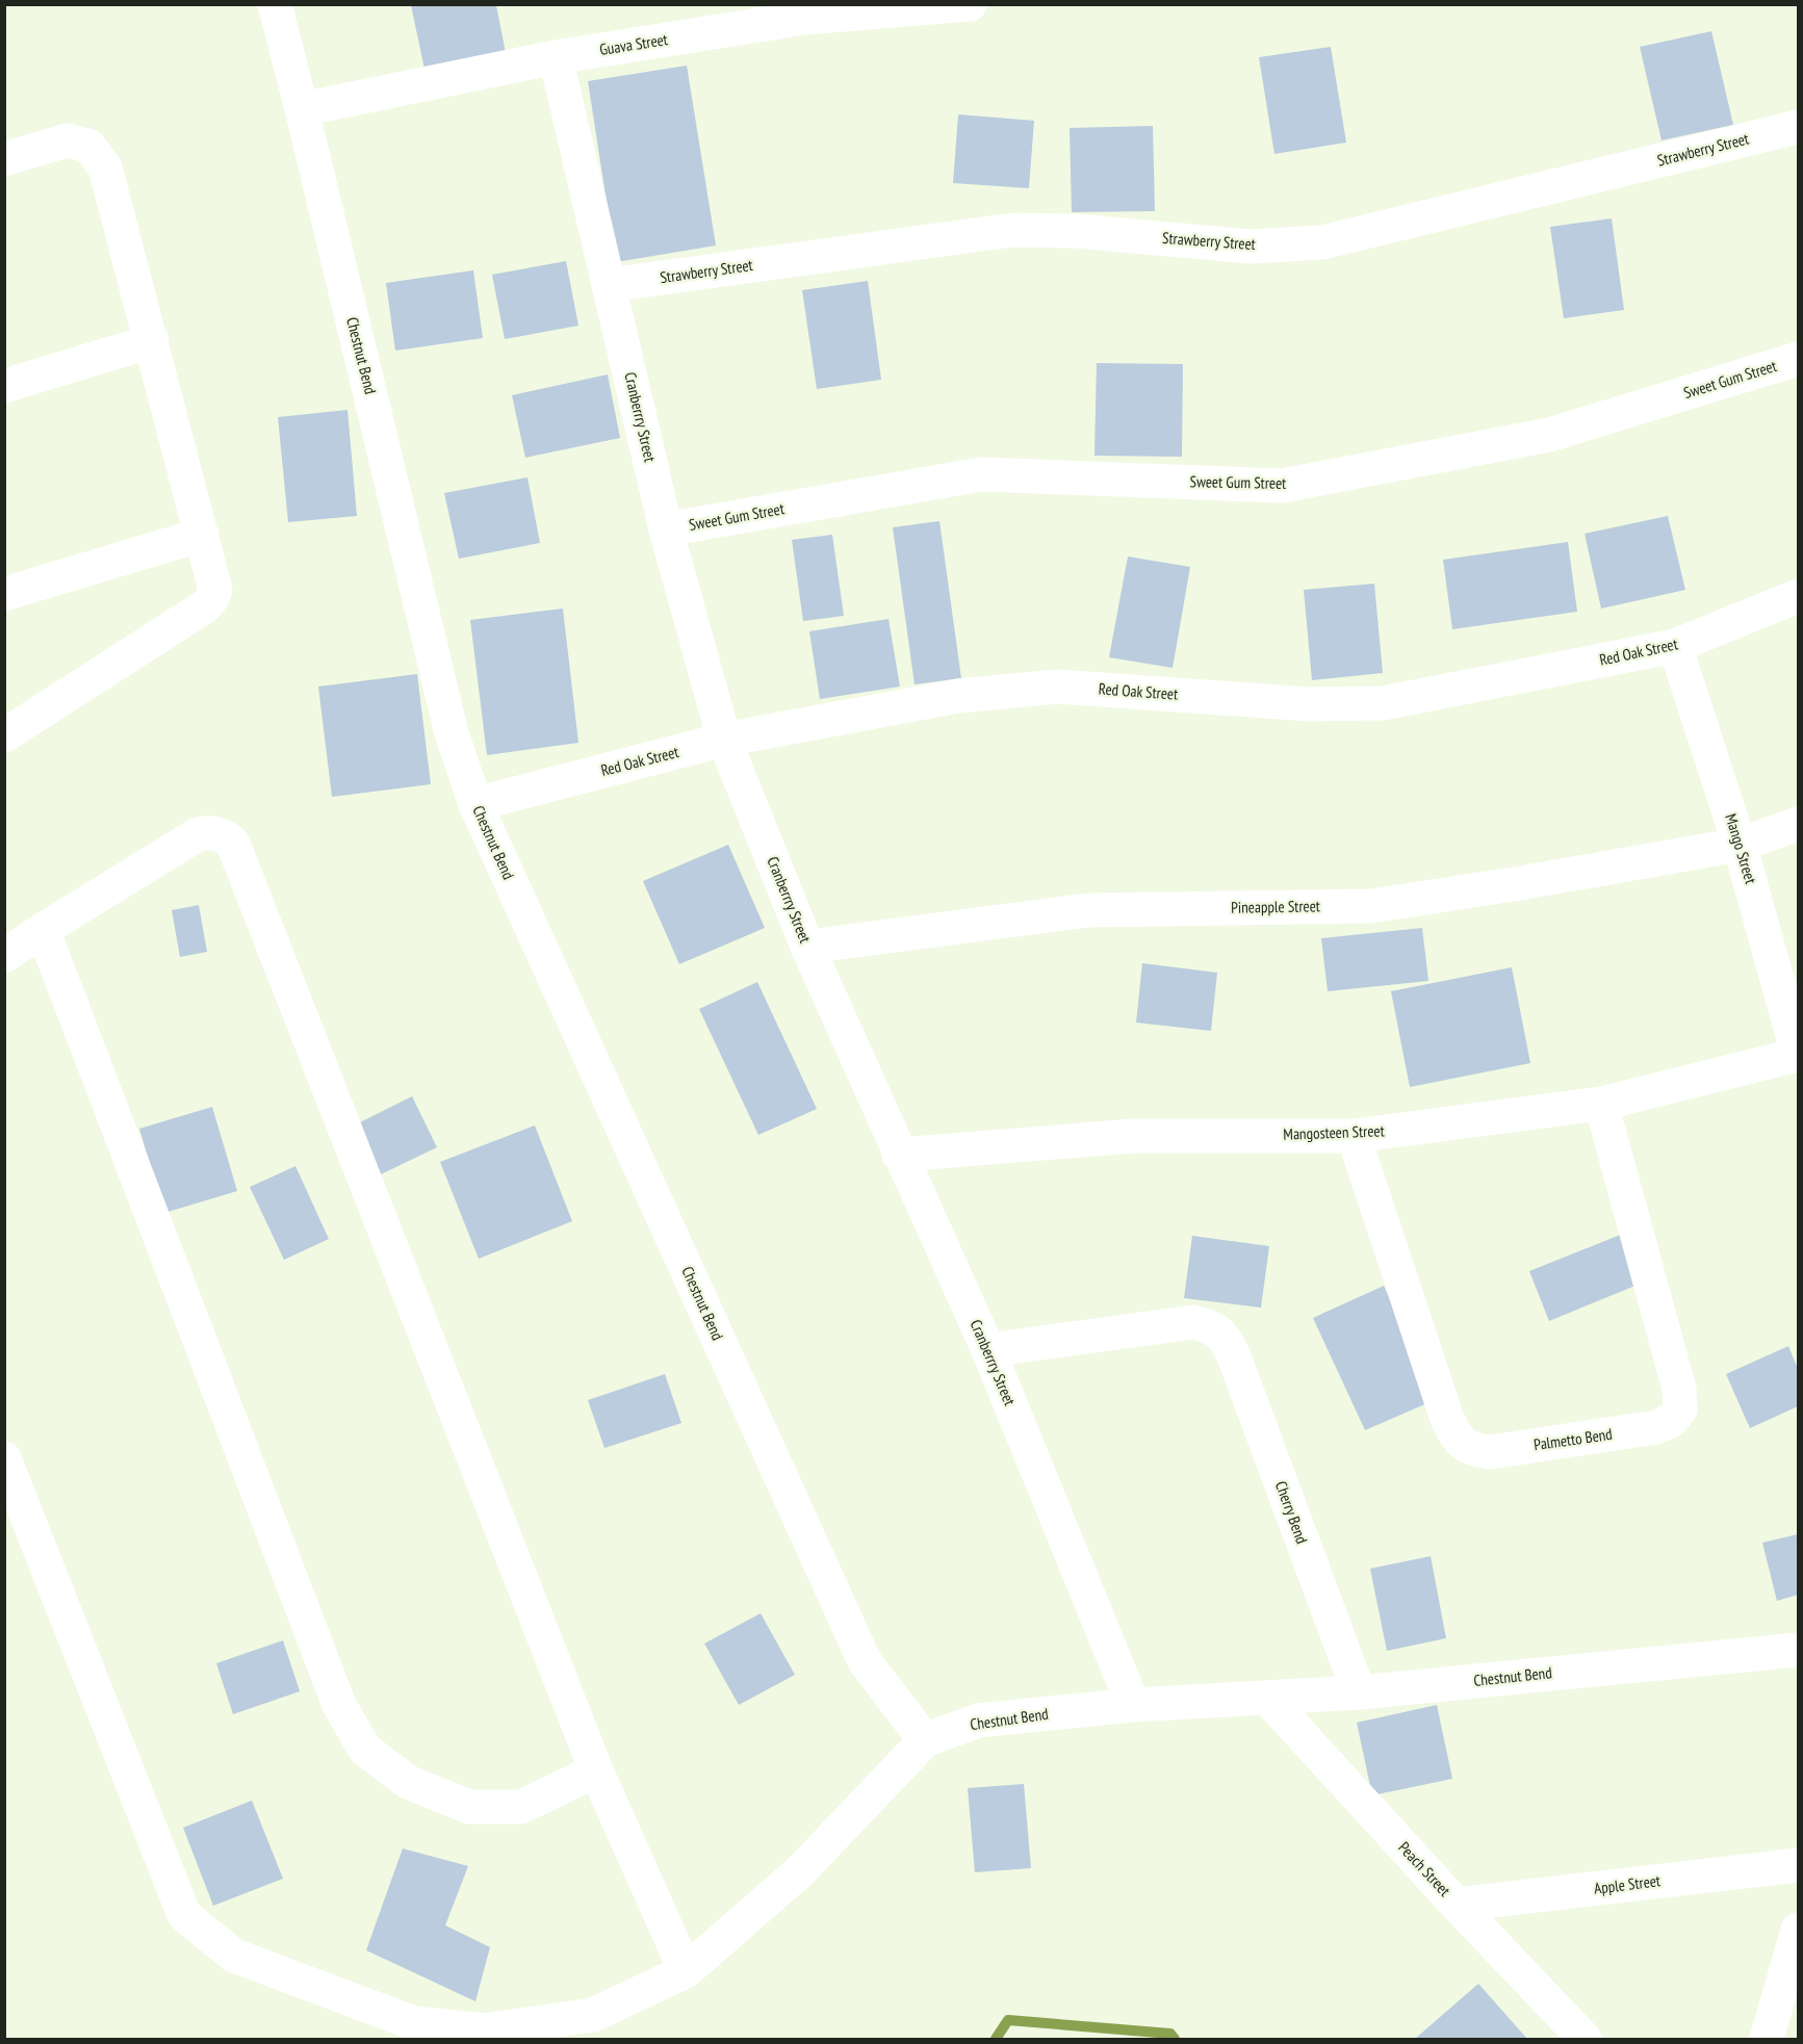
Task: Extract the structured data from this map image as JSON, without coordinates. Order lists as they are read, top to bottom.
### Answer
{
  "streets": {
    "street": [
      "Guava Street",
      "Strawberry Street",
      "Chestnut Bend",
      "Sweet Gum Street",
      "Cranberrry Street",
      "Red Oak Street",
      "Mango Street",
      "Pineapple Street",
      "Mangosteen Street",
      "Palmetto Bend",
      "Cherry Bend",
      "Peach Street",
      "Apple Street"
    ]
  },
  "crossings": [
    ["Guava Street", "Chestnut Bend"],
    ["Guava Street", "Cranberrry Street"],
    ["Strawberry Street", "Cranberrry Street"],
    ["Chestnut Bend", "Cranberrry Street"],
    ["Chestnut Bend", "Red Oak Street"],
    ["Chestnut Bend", "Cherry Bend"],
    ["Chestnut Bend", "Peach Street"],
    ["Sweet Gum Street", "Cranberrry Street"],
    ["Cranberrry Street", "Red Oak Street"],
    ["Cranberrry Street", "Pineapple Street"],
    ["Cranberrry Street", "Mangosteen Street"],
    ["Cranberrry Street", "Cherry Bend"],
    ["Red Oak Street", "Mango Street"],
    ["Mango Street", "Pineapple Street"],
    ["Mango Street", "Mangosteen Street"],
    ["Mangosteen Street", "Palmetto Bend"],
    ["Peach Street", "Apple Street"]
  ]
}
